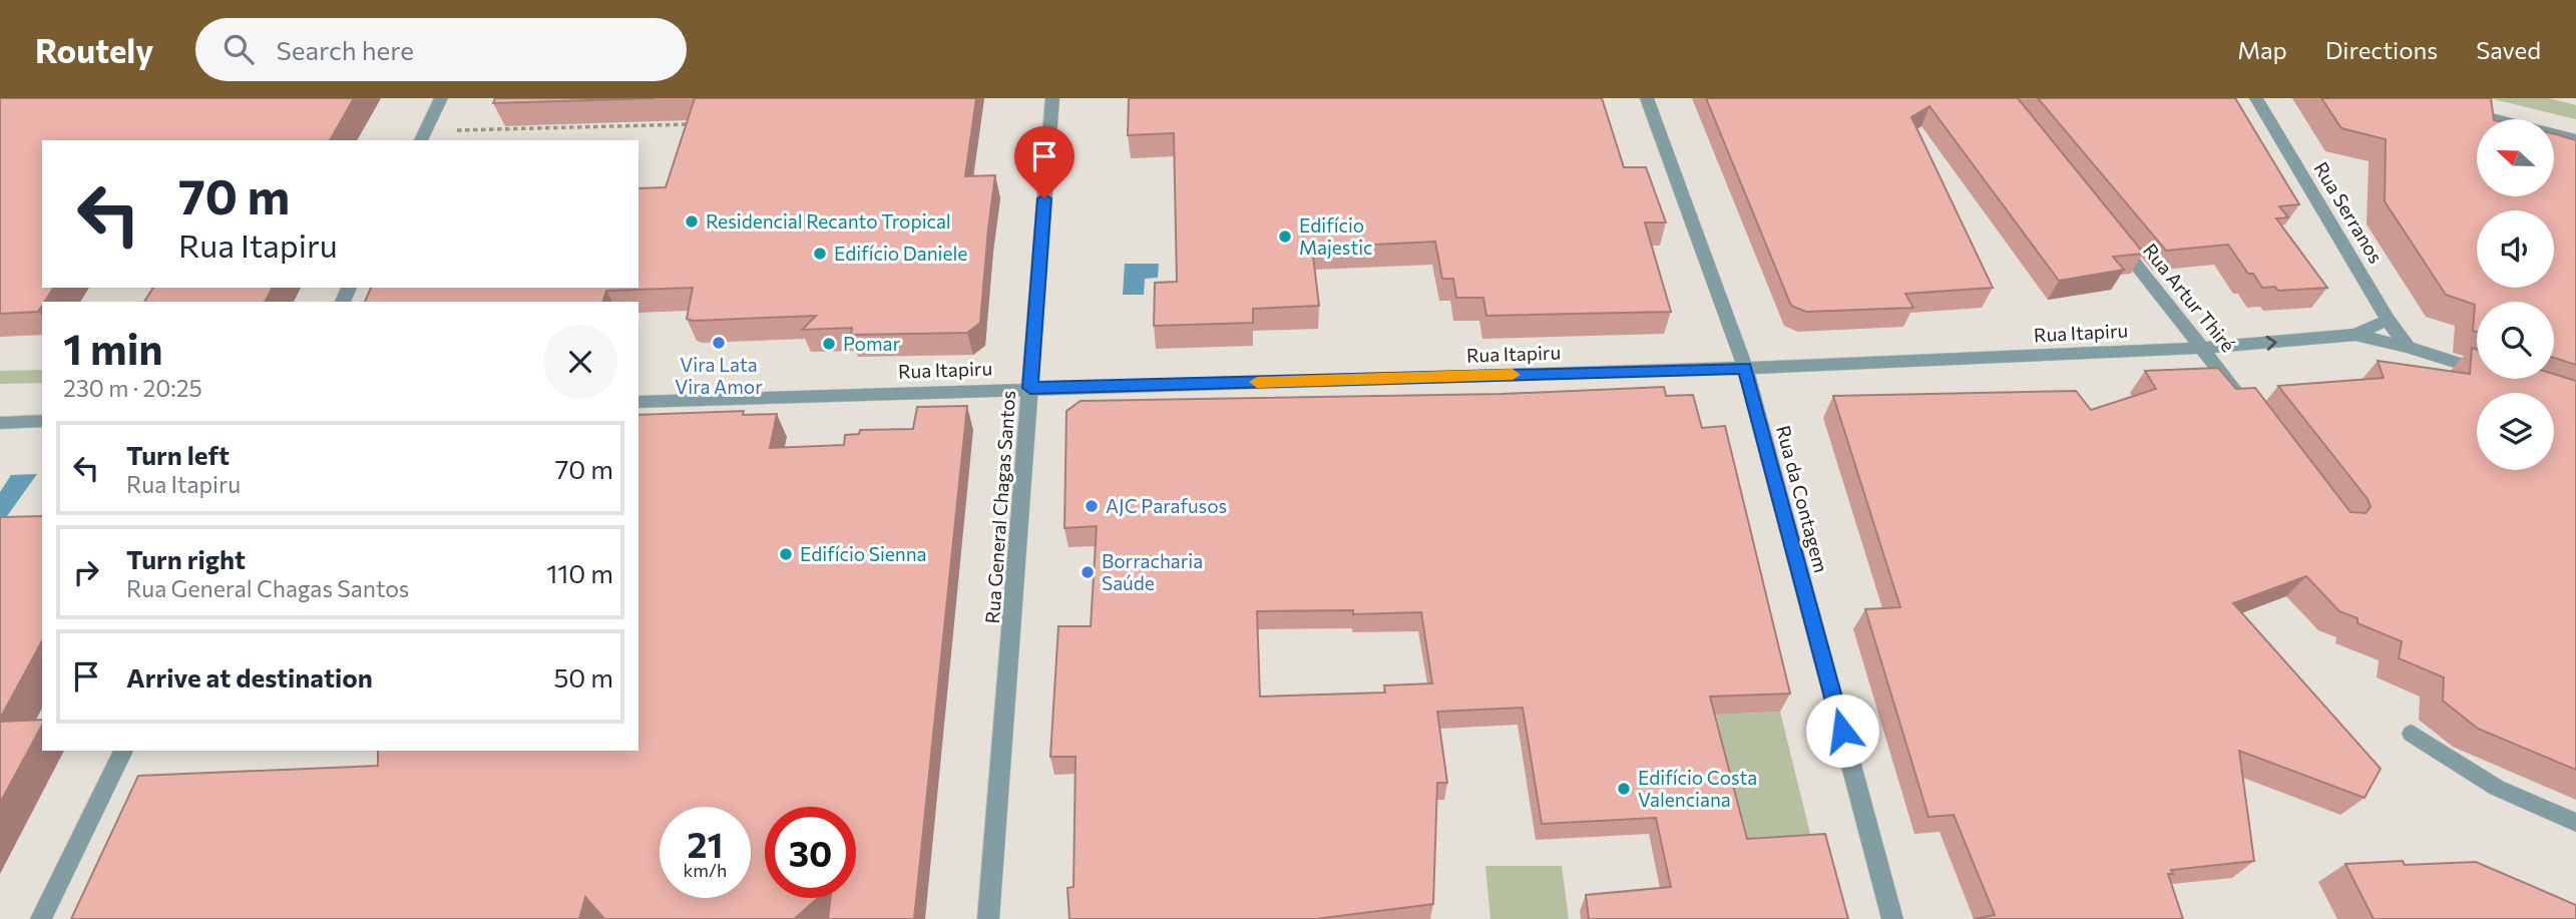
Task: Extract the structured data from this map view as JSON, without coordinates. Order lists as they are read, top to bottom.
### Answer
{
  "streets": {
    "street": [
      "Rua Serranos",
      "Rua Artur Thiré",
      "Rua Itapiru",
      "Rua da Contagem",
      "Rua General Chagas Santos"
    ]
  },
  "crossings": [
    ["Rua Serranos", "Rua Itapiru"],
    ["Rua Artur Thiré", "Rua Itapiru"],
    ["Rua Itapiru", "Rua da Contagem"],
    ["Rua Itapiru", "Rua General Chagas Santos"]
  ],
  "places": [
    "Residencial Recanto Tropical",
    "Edifício Majestic",
    "Edifício Daniele",
    "Vira Lata Vira Amor",
    "Pomar",
    "AJC Parafusos",
    "Edifício Sienna",
    "Borracharia Saúde",
    "Edifício Costa Valenciana"
  ],
  "north": "left",
  "page": {
    "header": "Routely",
    "search": "Search here",
    "nav": ["Map", "Directions", "Saved"],
    "turn": ["70 m", "Rua Itapiru"],
    "heading": ["1 min", "230 m · 20:25"],
    "list": [
      {
        "name": "Turn left",
        "note": "Rua Itapiru",
        "value": "70 m"
      },
      {
        "name": "Turn right",
        "note": "Rua General Chagas Santos",
        "value": "110 m"
      },
      {
        "name": "Arrive at destination",
        "value": "50 m"
      }
    ],
    "speed": "21 km/h",
    "limit": "30"
  }
}
